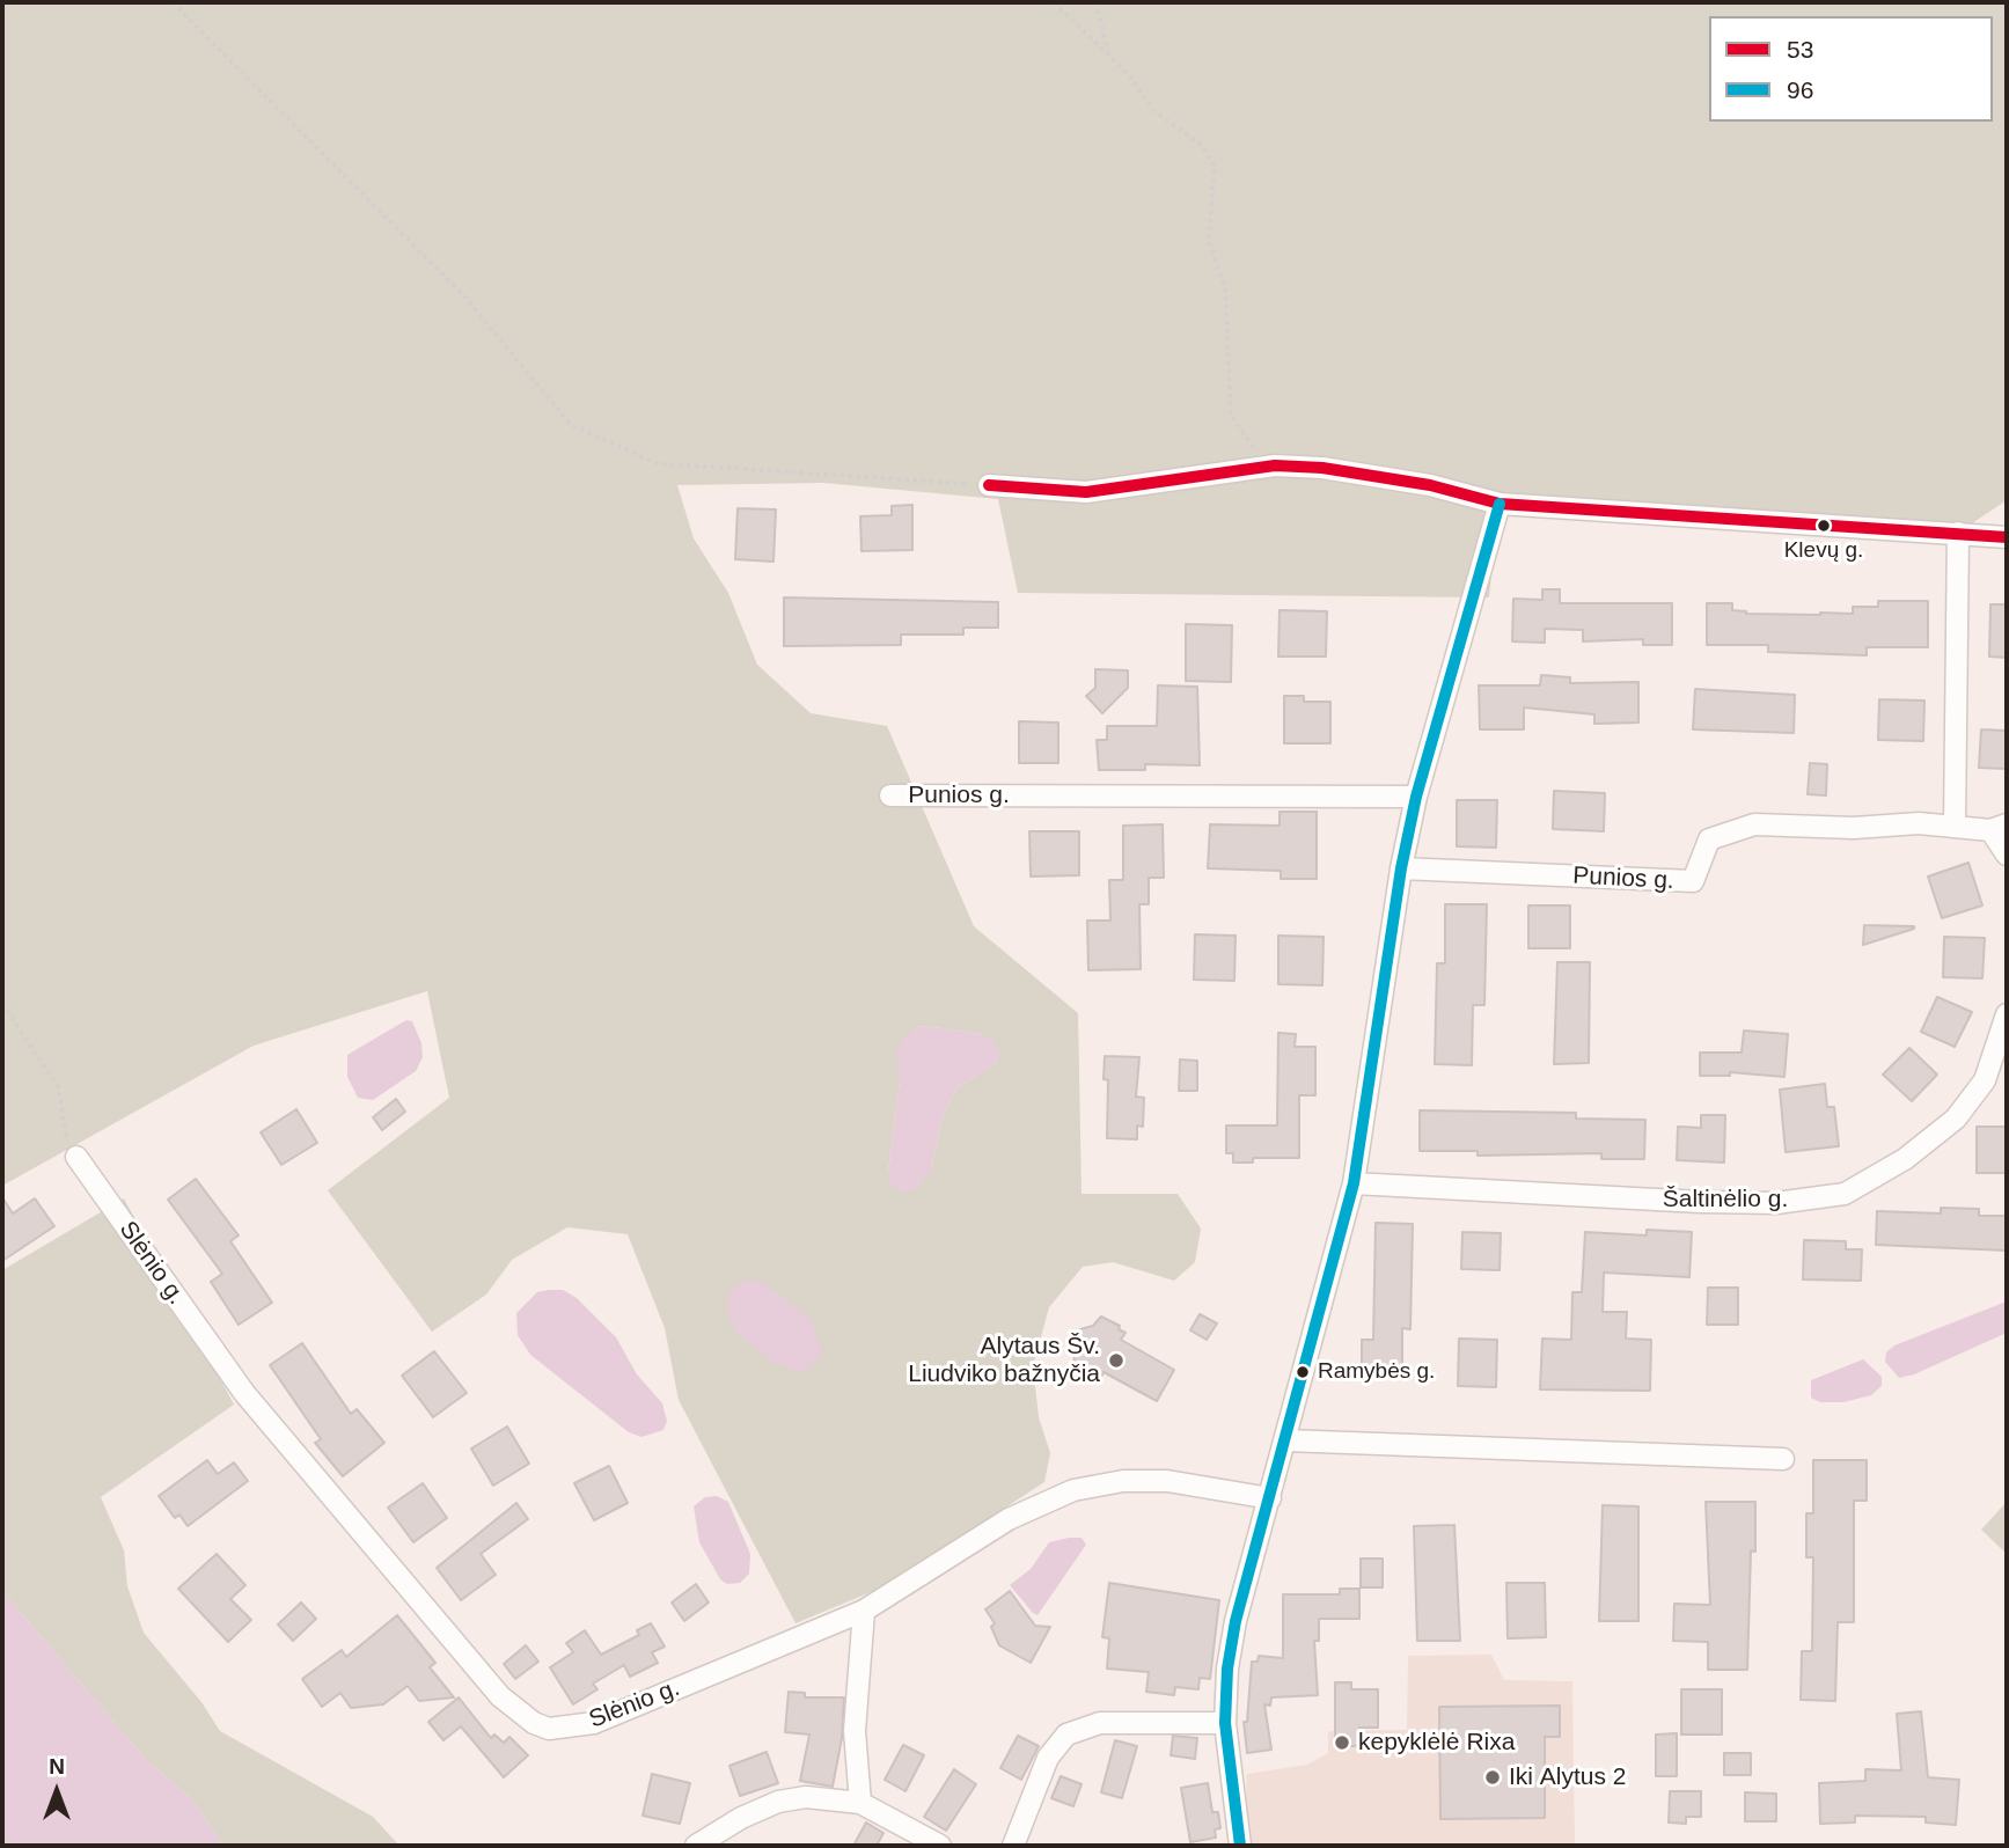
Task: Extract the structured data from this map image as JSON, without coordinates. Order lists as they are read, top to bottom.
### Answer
{
  "streets": {
    "street": ["Punios g.", "Šaltinėlio g.", "Slėnio g."]
  },
  "places": [
    "Klevų g.",
    "Alytaus Šv. Liudviko bažnyčia",
    "Ramybės g.",
    "kepyklėlė Rixa",
    "Iki Alytus 2"
  ],
  "lines": ["transit line 53", "transit line 96"],
  "legend": ["53", "96"],
  "north": "top"
}
